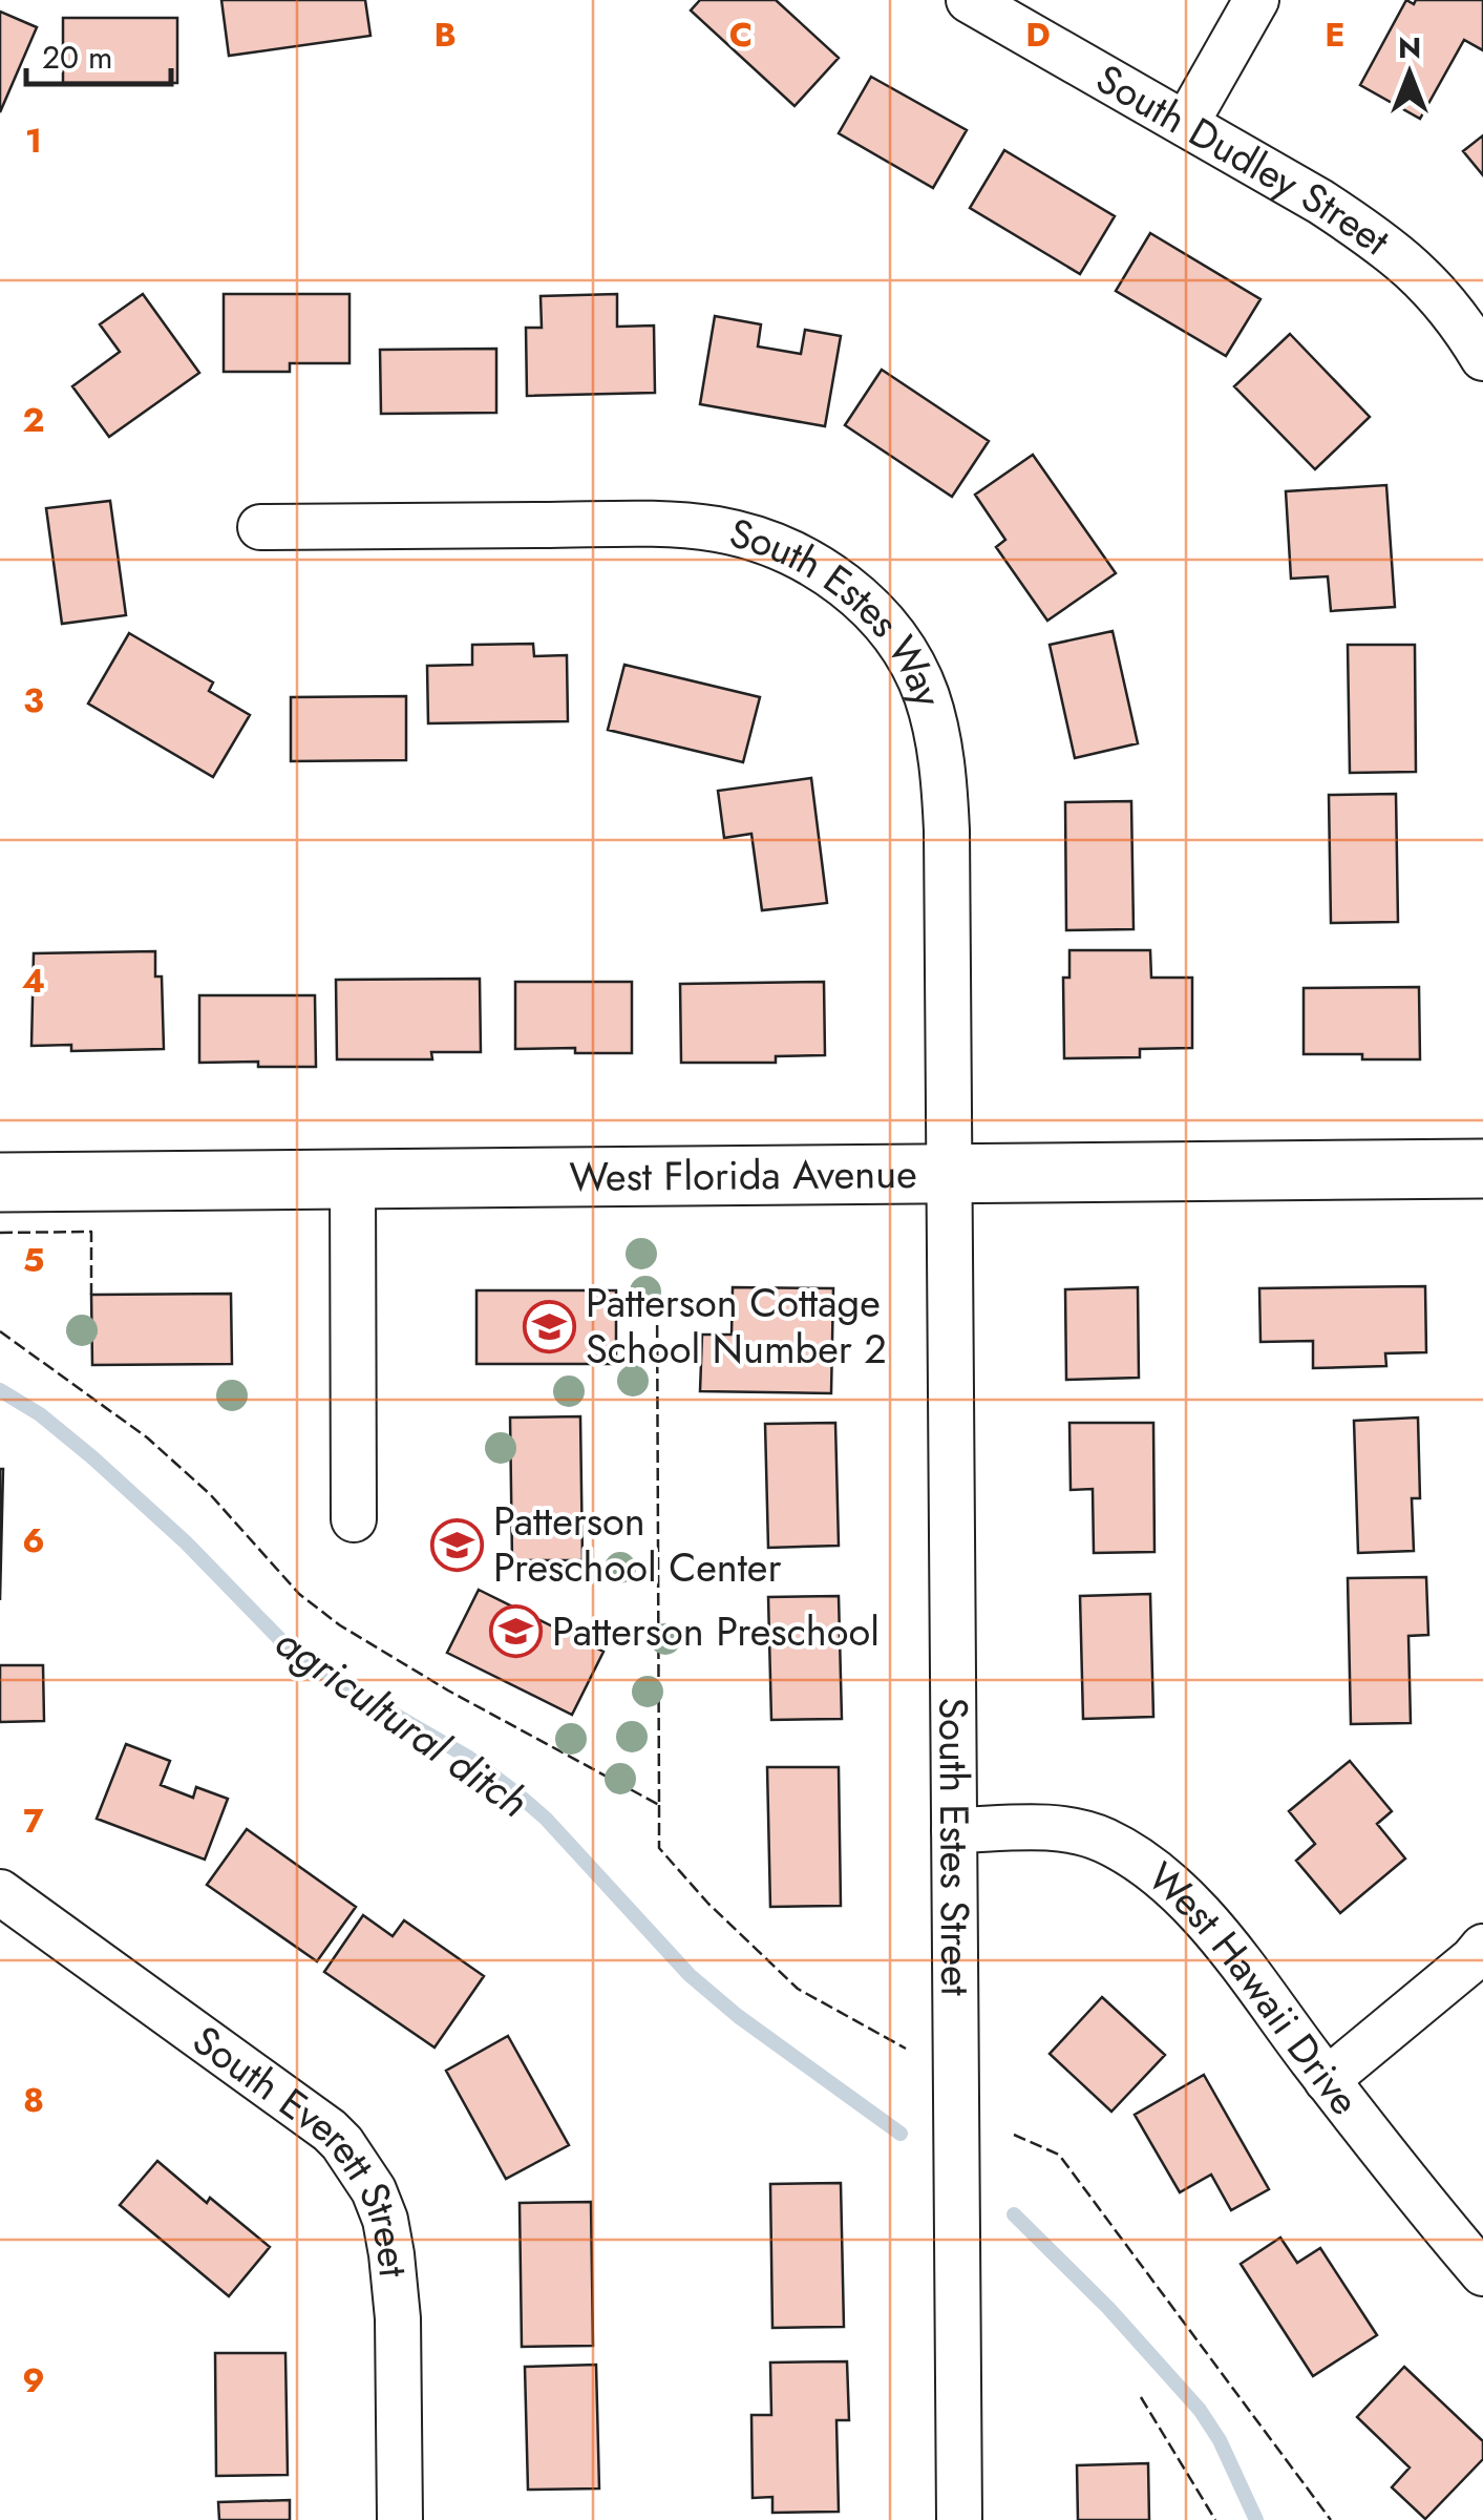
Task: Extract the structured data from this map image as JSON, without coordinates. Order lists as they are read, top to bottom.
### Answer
{
  "streets": {
    "street": [
      "South Dudley Street",
      "South Estes Way",
      "West Florida Avenue",
      "South Estes Street",
      "West Hawaii Drive",
      "South Everett Street"
    ]
  },
  "crossings": [
    ["South Estes Way", "West Florida Avenue"],
    ["South Estes Way", "South Estes Street"],
    ["West Florida Avenue", "South Estes Street"],
    ["South Estes Street", "West Hawaii Drive"]
  ],
  "water": ["agricultural ditch"],
  "places": {
    "school or university": ["Patterson Cottage School Number 2", "Patterson Preschool Center", "Patterson Preschool"]
  },
  "scale_bar": "20 m",
  "north": "top",
  "grid": {
    "columns": [
      "B",
      "C",
      "D",
      "E"
    ],
    "rows": [
      "1",
      "2",
      "3",
      "4",
      "5",
      "6",
      "7",
      "8",
      "9"
    ]
  }
}
